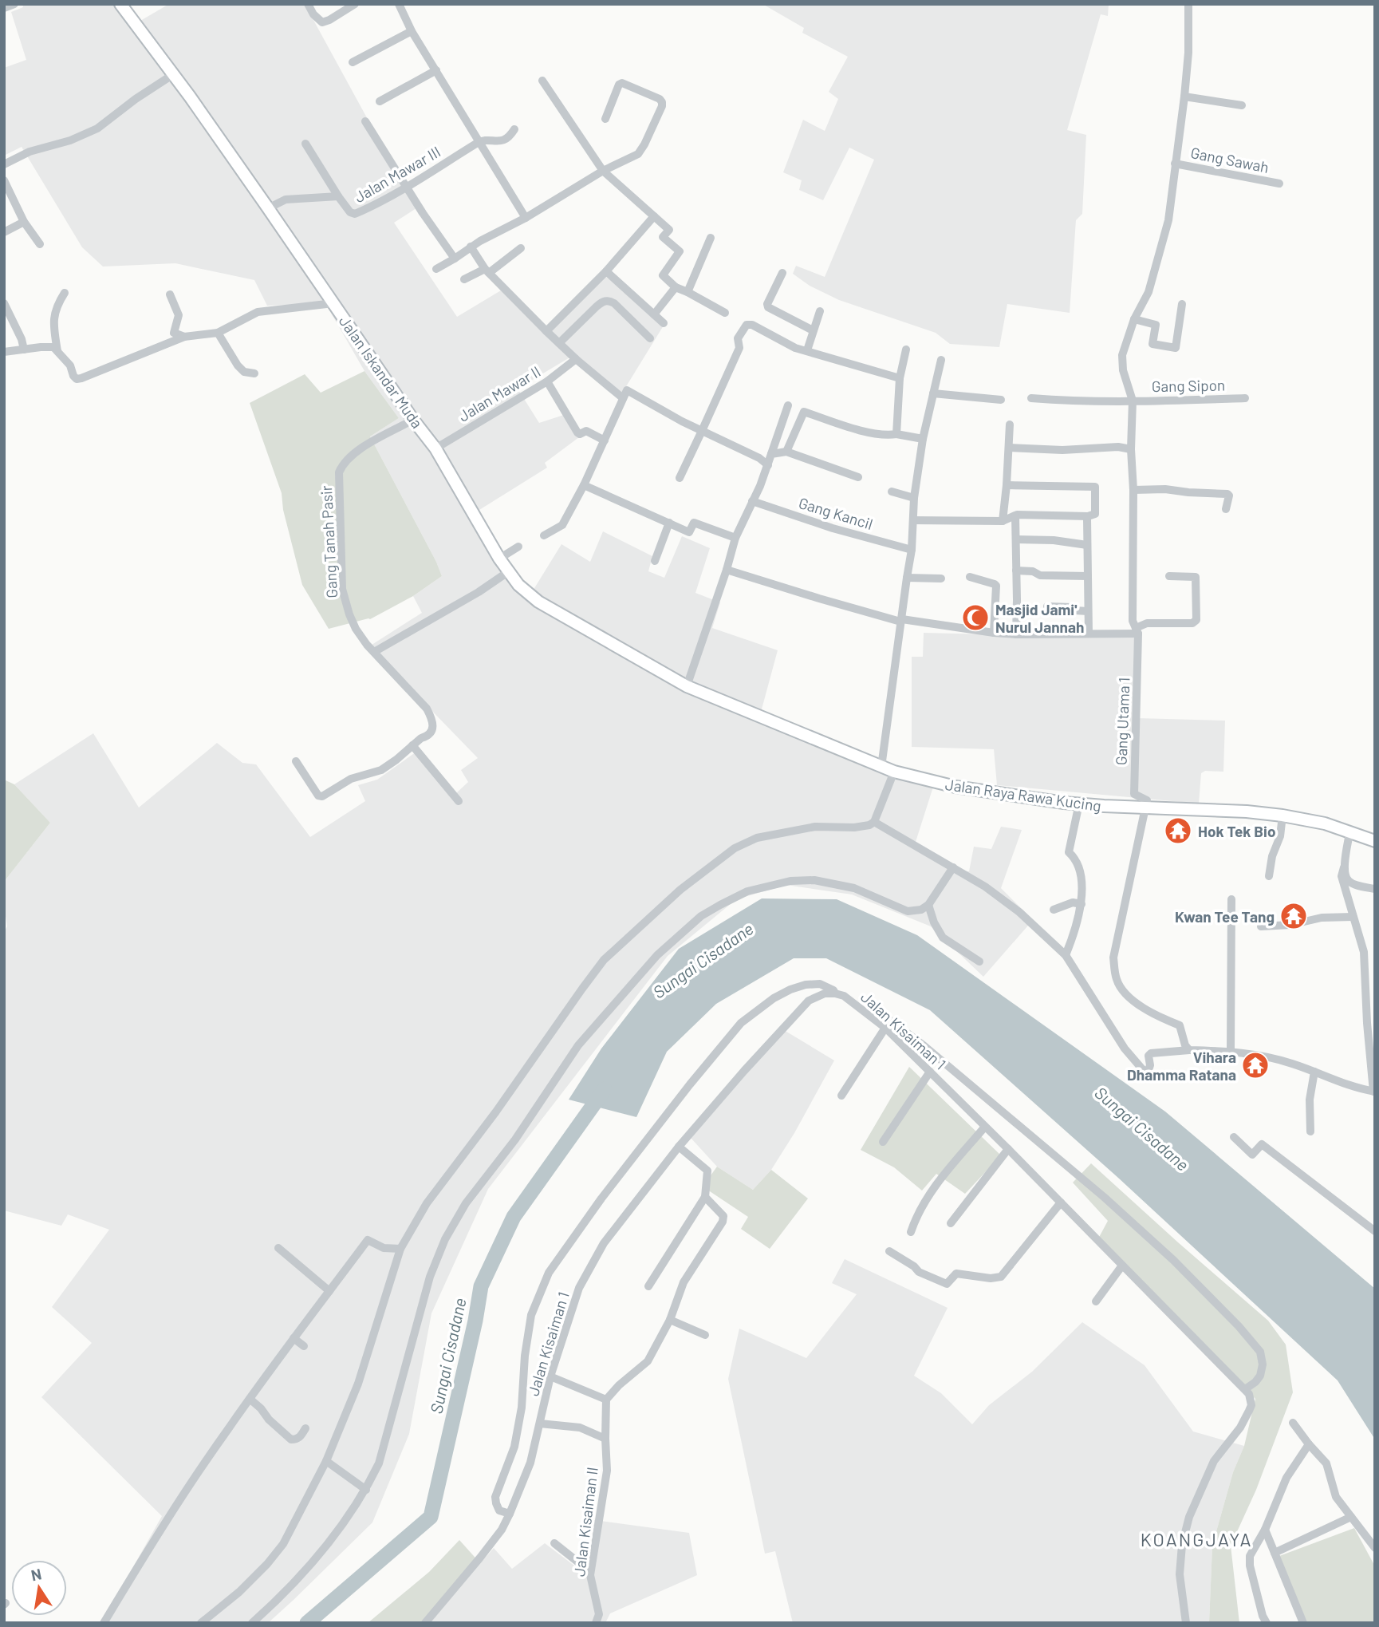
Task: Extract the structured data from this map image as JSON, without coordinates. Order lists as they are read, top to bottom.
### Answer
{
  "streets": {
    "street": [
      "Gang Sawah",
      "Jalan Mawar III",
      "Jalan Iskandar Muda",
      "Gang Sipon",
      "Jalan Mawar II",
      "Gang Kancil",
      "Gang Tanah Pasir",
      "Gang Utama 1",
      "Jalan Raya Rawa Kucing",
      "Jalan Kisaiman 1",
      "Jalan Kisaiman II"
    ]
  },
  "crossings": [
    ["Jalan Mawar III", "Jalan Iskandar Muda"],
    ["Jalan Iskandar Muda", "Jalan Mawar II"],
    ["Jalan Iskandar Muda", "Gang Tanah Pasir"],
    ["Jalan Iskandar Muda", "Jalan Raya Rawa Kucing"],
    ["Gang Utama 1", "Jalan Raya Rawa Kucing"]
  ],
  "districts": ["KOANGJAYA"],
  "water": ["Sungai Cisadane"],
  "places": {
    "mosque": ["Masjid Jami' Nurul Jannah"],
    "temple": ["Hok Tek Bio", "Kwan Tee Tang", "Vihara Dhamma Ratana"]
  },
  "north": "top"
}
